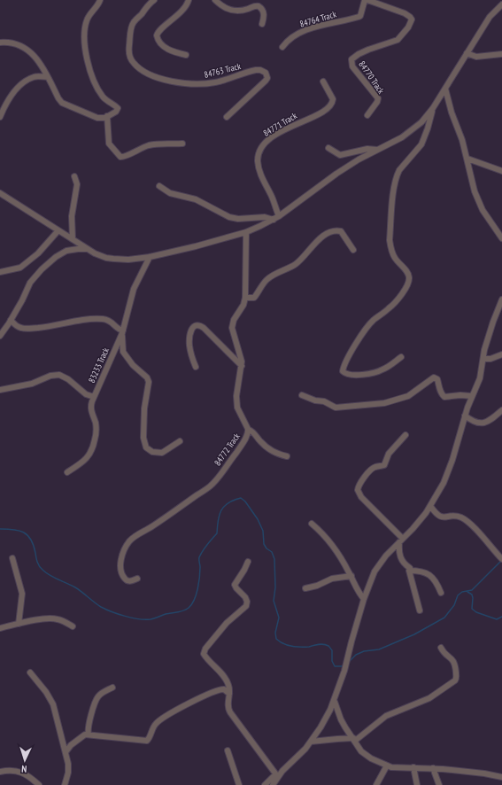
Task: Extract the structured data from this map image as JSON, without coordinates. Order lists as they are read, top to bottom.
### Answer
{
  "streets": {
    "street": [
      "84764 Track",
      "84763 Track",
      "84770 Track",
      "84771 Track",
      "83233 Track",
      "84772 Track"
    ]
  },
  "north": "bottom"
}
